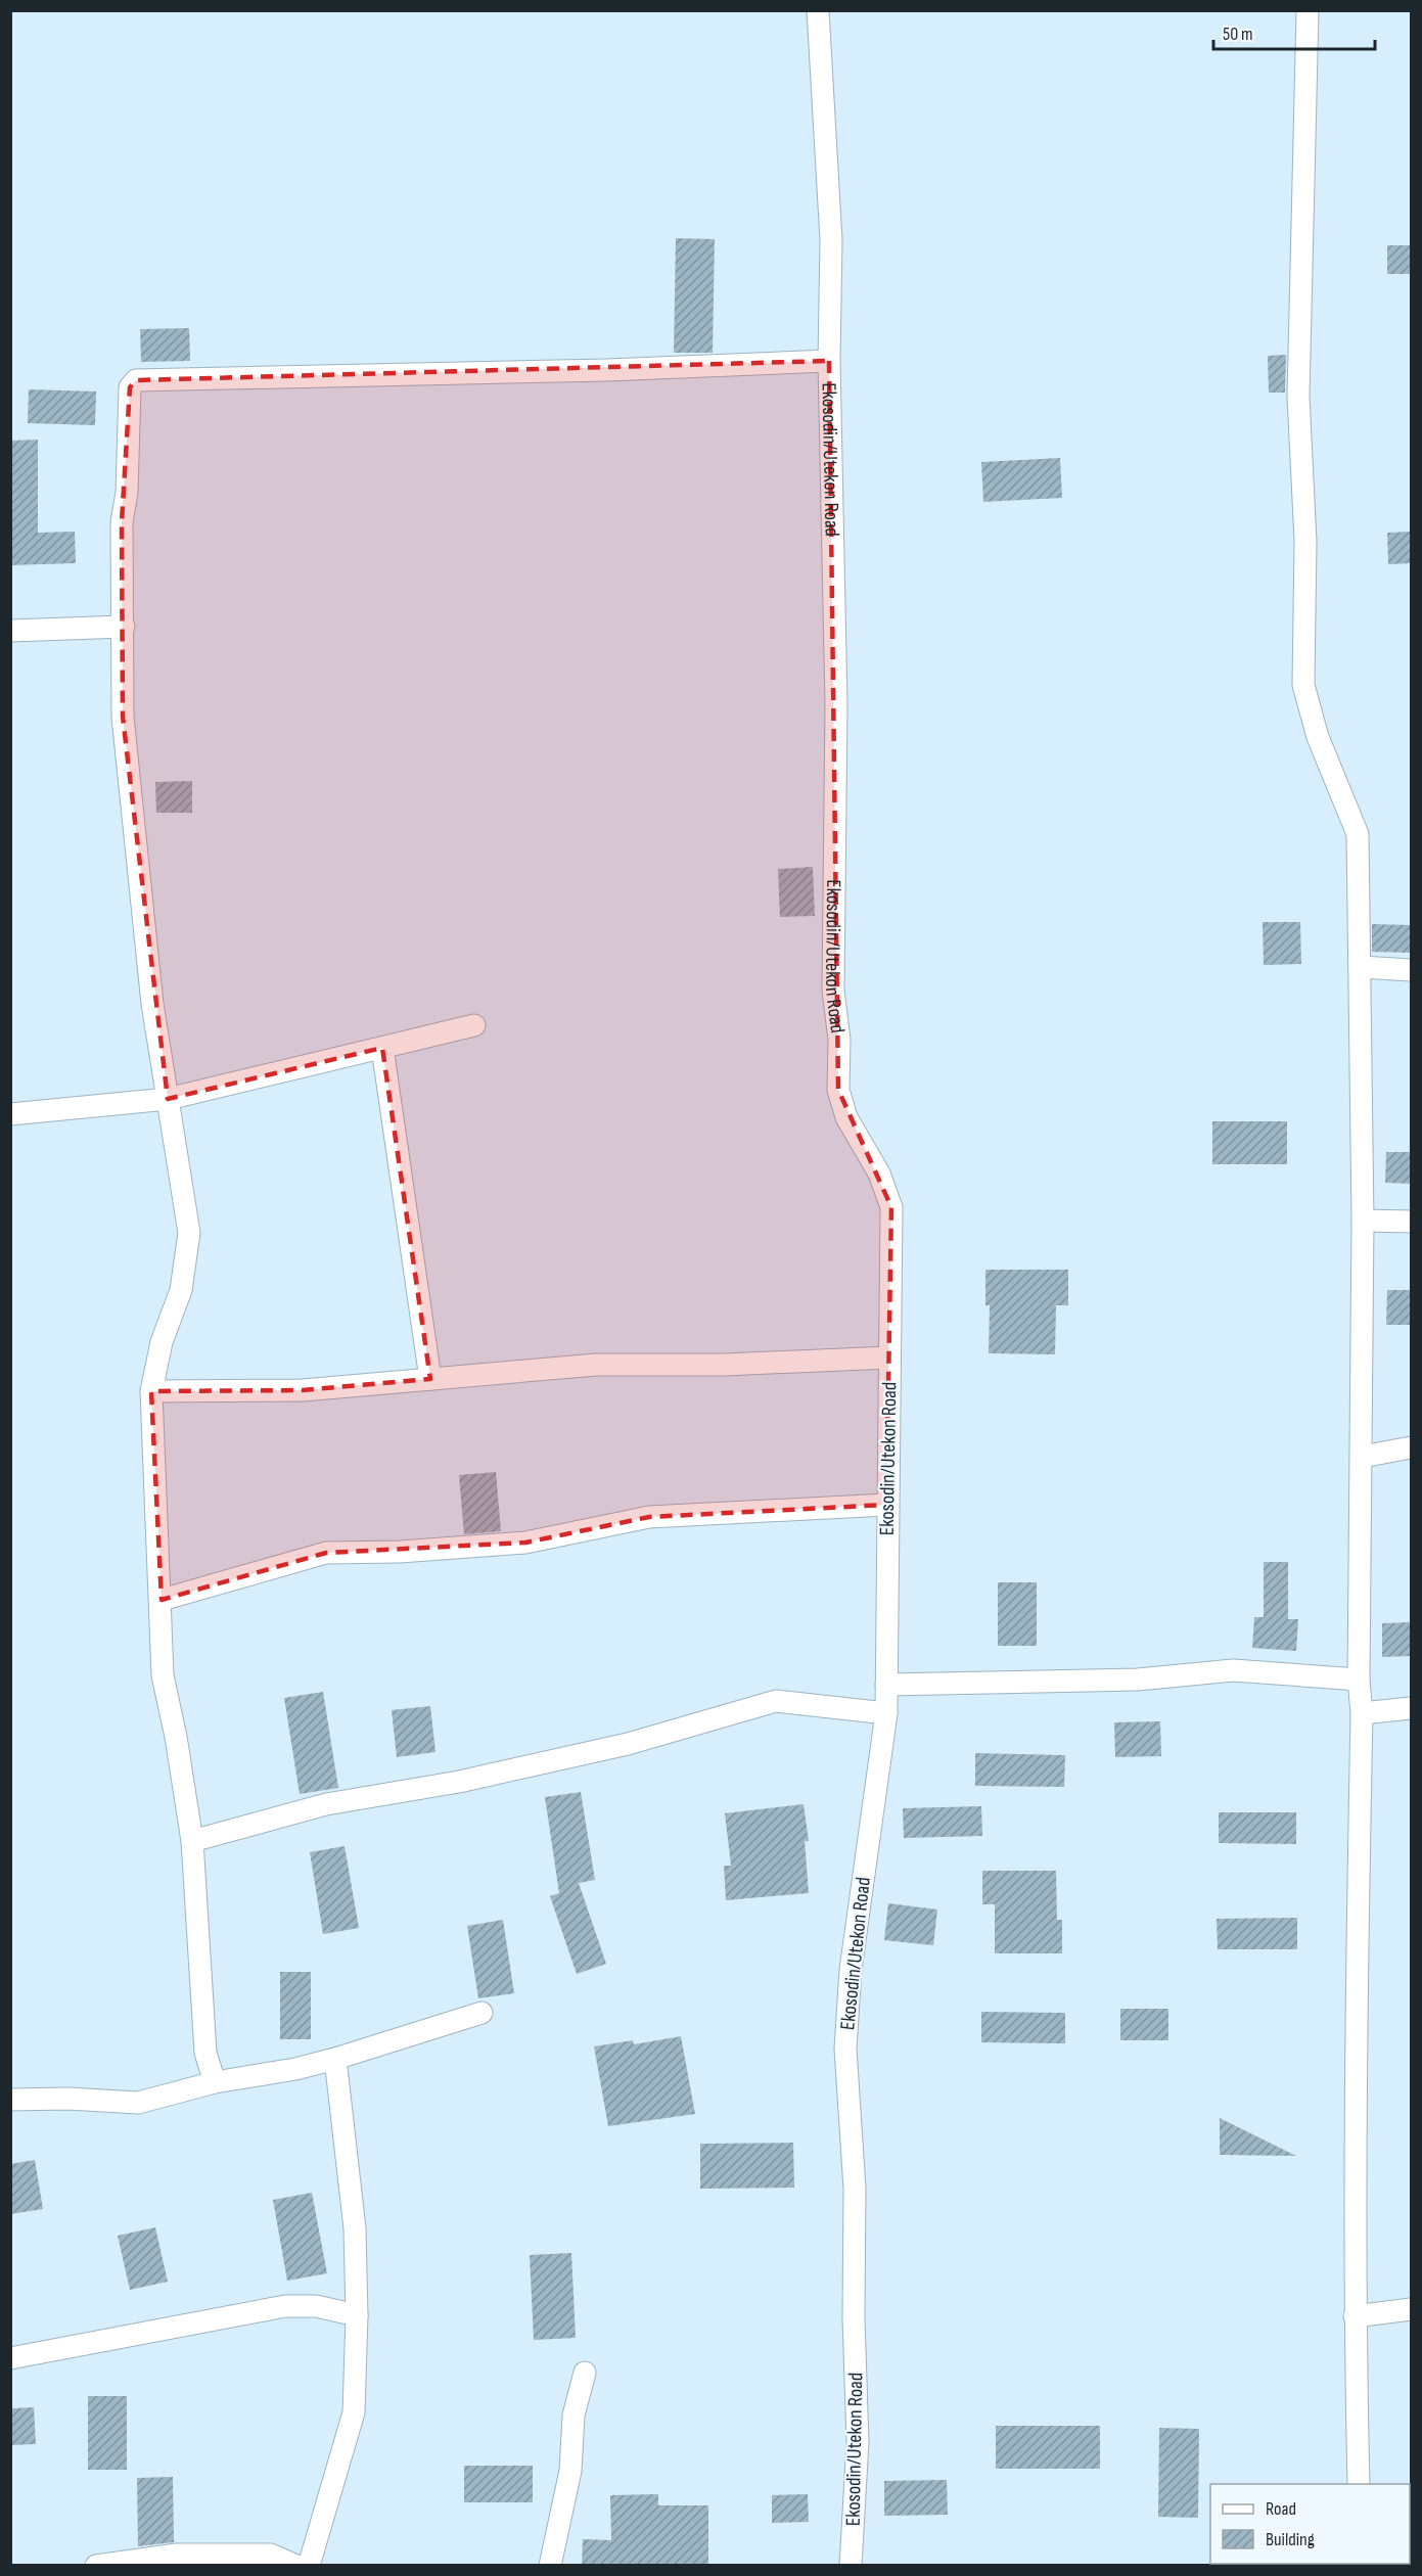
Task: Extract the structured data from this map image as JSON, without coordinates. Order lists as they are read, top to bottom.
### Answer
{
  "streets": {
    "street": ["Ekosodin/Utekon Road"]
  },
  "legend": ["Road", "Building"],
  "scale_bar": "50 m"
}
